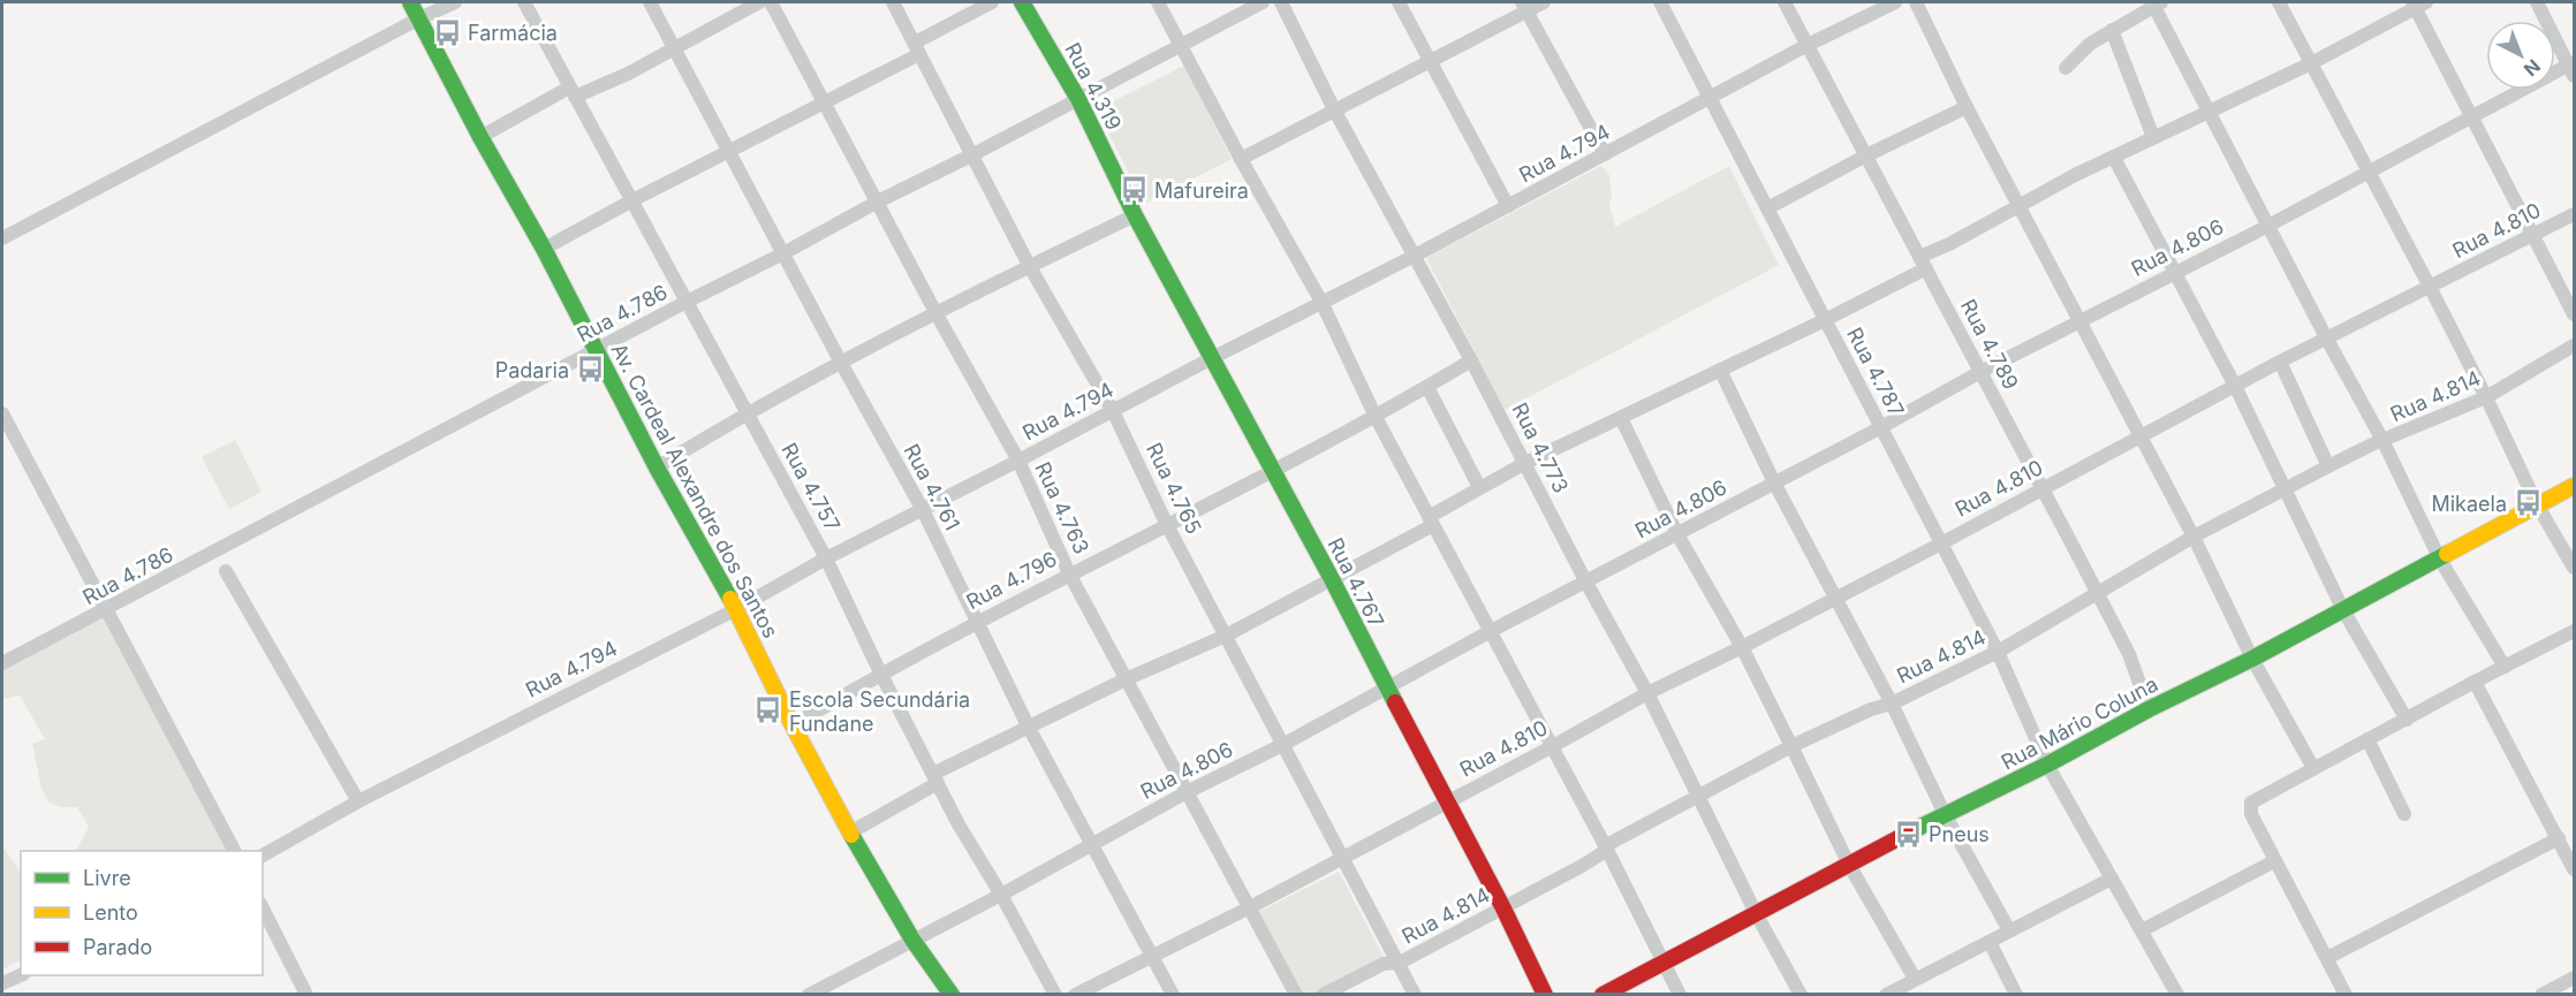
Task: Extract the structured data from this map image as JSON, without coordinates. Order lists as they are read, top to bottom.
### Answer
{
  "streets": {
    "main road": [
      "Rua 4.319",
      "Av. Cardeal Alexandre dos Santos",
      "Rua 4.767",
      "Rua Mário Coluna"
    ],
    "street": [
      "Rua 4.794",
      "Rua 4.810",
      "Rua 4.806",
      "Rua 4.786",
      "Rua 4.789",
      "Rua 4.787",
      "Rua 4.814",
      "Rua 4.773",
      "Rua 4.757",
      "Rua 4.761",
      "Rua 4.765",
      "Rua 4.763",
      "Rua 4.796"
    ]
  },
  "crossings": [
    ["Rua 4.319", "Rua 4.786"],
    ["Rua 4.319", "Rua 4.767"],
    ["Rua 4.794", "Rua 4.789"],
    ["Rua 4.794", "Rua 4.787"],
    ["Rua 4.794", "Rua 4.773"],
    ["Rua 4.794", "Rua 4.757"],
    ["Rua 4.794", "Rua 4.761"],
    ["Rua 4.794", "Rua 4.765"],
    ["Rua 4.794", "Av. Cardeal Alexandre dos Santos"],
    ["Rua 4.794", "Rua 4.763"],
    ["Rua 4.794", "Rua 4.767"],
    ["Rua 4.810", "Rua 4.789"],
    ["Rua 4.810", "Rua 4.787"],
    ["Rua 4.810", "Rua 4.773"],
    ["Rua 4.810", "Rua 4.761"],
    ["Rua 4.810", "Rua 4.765"],
    ["Rua 4.810", "Rua 4.763"],
    ["Rua 4.810", "Rua 4.767"],
    ["Rua 4.806", "Rua 4.789"],
    ["Rua 4.806", "Rua 4.787"],
    ["Rua 4.806", "Rua 4.773"],
    ["Rua 4.806", "Rua 4.757"],
    ["Rua 4.806", "Rua 4.761"],
    ["Rua 4.806", "Rua 4.765"],
    ["Rua 4.806", "Av. Cardeal Alexandre dos Santos"],
    ["Rua 4.806", "Rua 4.763"],
    ["Rua 4.806", "Rua 4.767"],
    ["Rua 4.786", "Rua 4.757"],
    ["Rua 4.786", "Rua 4.761"],
    ["Rua 4.786", "Rua 4.765"],
    ["Rua 4.786", "Av. Cardeal Alexandre dos Santos"],
    ["Rua 4.786", "Rua 4.763"],
    ["Rua 4.789", "Rua 4.814"],
    ["Rua 4.789", "Rua Mário Coluna"],
    ["Rua 4.787", "Rua 4.814"],
    ["Rua 4.787", "Rua Mário Coluna"],
    ["Rua 4.814", "Rua 4.773"],
    ["Rua 4.814", "Rua 4.765"],
    ["Rua 4.814", "Rua 4.767"],
    ["Rua 4.773", "Rua 4.796"],
    ["Rua 4.773", "Rua Mário Coluna"],
    ["Rua 4.757", "Rua 4.796"],
    ["Rua 4.761", "Rua 4.796"],
    ["Rua 4.765", "Rua 4.796"],
    ["Av. Cardeal Alexandre dos Santos", "Rua 4.796"],
    ["Rua 4.763", "Rua 4.796"],
    ["Rua 4.796", "Rua 4.767"]
  ],
  "places": {
    "bus stop": [
      "Farmácia",
      "Mafureira",
      "Padaria",
      "Mikaela",
      "Escola Secundária Fundane",
      "Pneus"
    ]
  },
  "legend": ["Livre", "Lento", "Parado"],
  "north": "bottom right"
}
